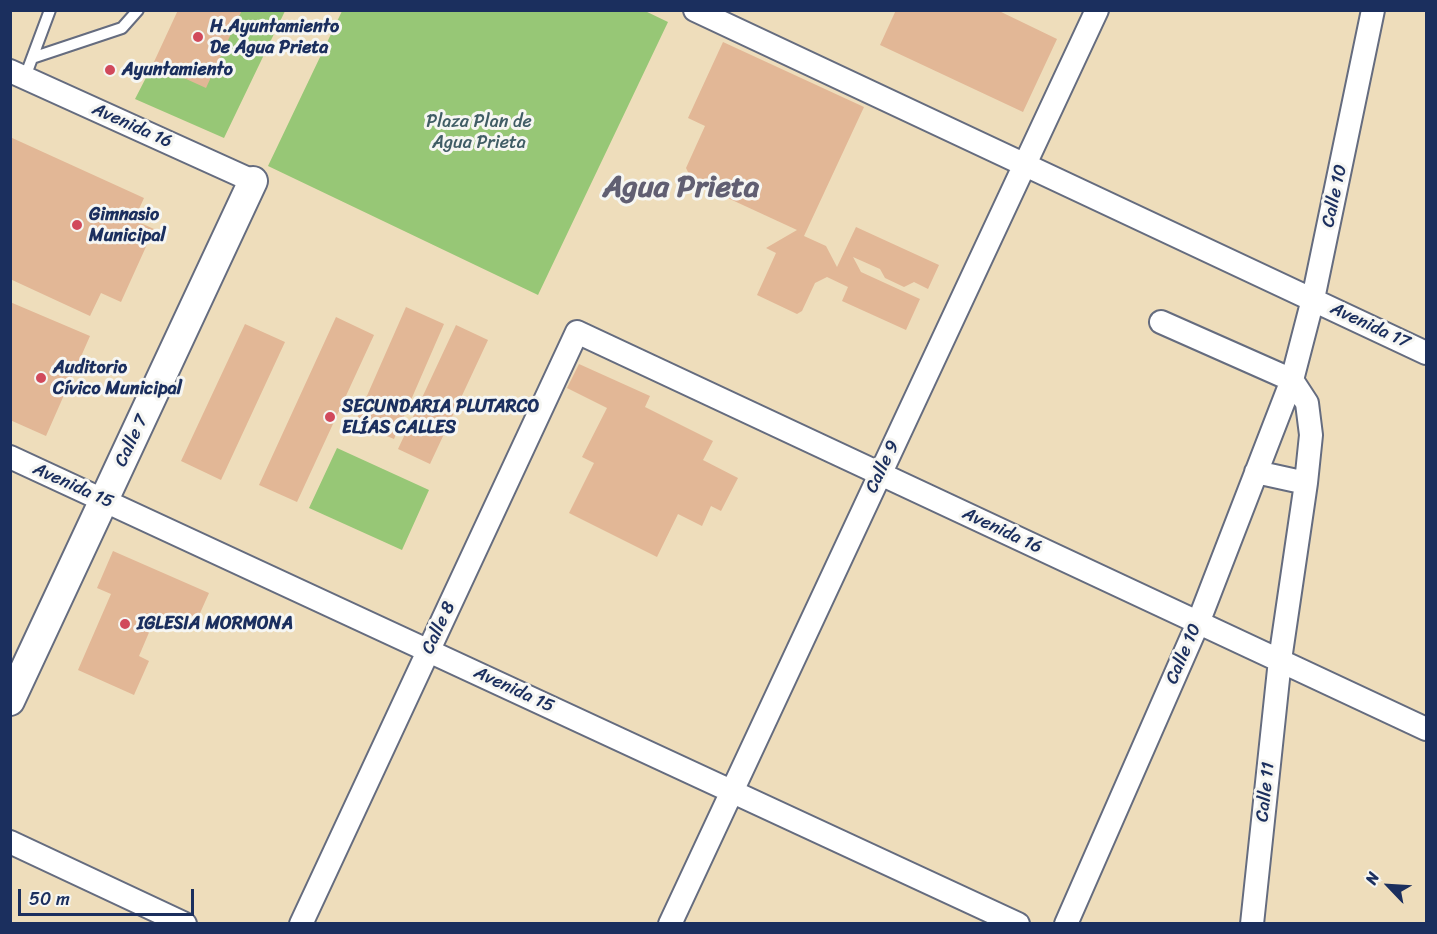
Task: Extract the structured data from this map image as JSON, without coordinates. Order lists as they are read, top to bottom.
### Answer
{
  "streets": {
    "street": [
      "Avenida 16",
      "Calle 10",
      "Avenida 17",
      "Calle 7",
      "Calle 9",
      "Avenida 15",
      "Calle 8",
      "Calle 11"
    ]
  },
  "crossings": [
    ["Avenida 16", "Calle 10"],
    ["Avenida 16", "Calle 7"],
    ["Avenida 16", "Calle 9"],
    ["Avenida 16", "Calle 8"],
    ["Avenida 16", "Calle 11"],
    ["Calle 10", "Avenida 17"],
    ["Avenida 17", "Calle 9"],
    ["Calle 7", "Avenida 15"],
    ["Calle 9", "Avenida 15"],
    ["Avenida 15", "Calle 8"]
  ],
  "districts": ["Agua Prieta"],
  "parks": ["Plaza Plan de Agua Prieta"],
  "places": [
    "H.Ayuntamiento De Agua Prieta",
    "Ayuntamiento",
    "Gimnasio Municipal",
    "Auditorio Cívico Municipal",
    "SECUNDARIA PLUTARCO ELÍAS CALLES",
    "IGLESIA MORMONA"
  ],
  "scale_bar": "50 m",
  "north": "top left"
}
